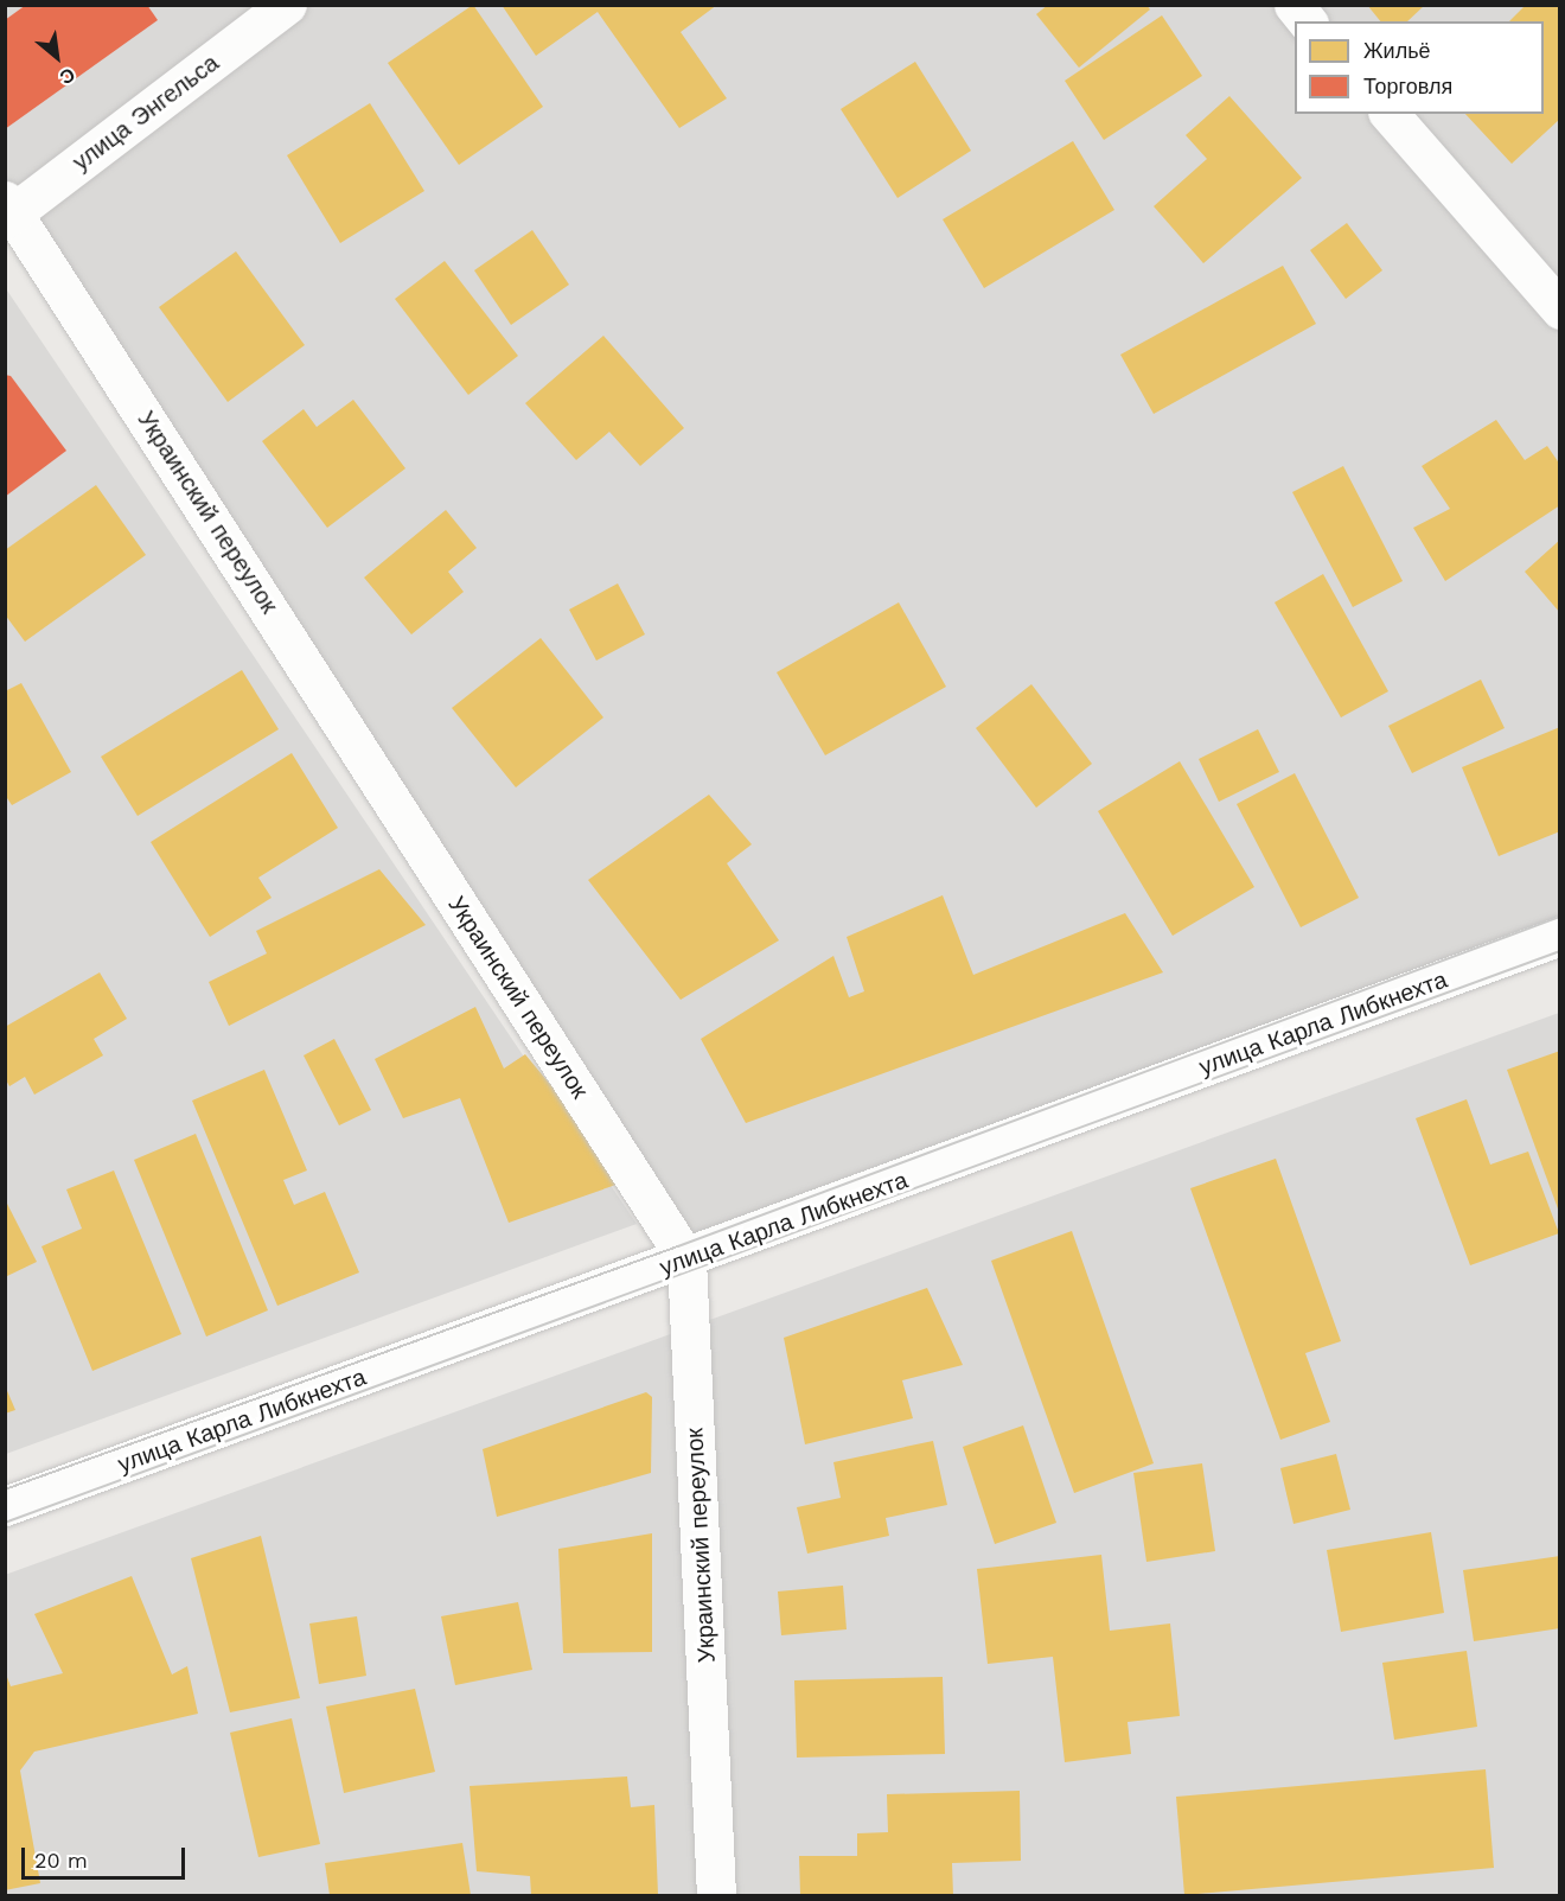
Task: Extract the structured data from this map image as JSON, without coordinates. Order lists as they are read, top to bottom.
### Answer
{
  "streets": {
    "street": ["улица Энгельса", "Украинский переулок", "улица Карла Либкнехта"]
  },
  "crossings": [
    ["улица Энгельса", "Украинский переулок"],
    ["Украинский переулок", "улица Карла Либкнехта"]
  ],
  "legend": ["Жильё", "Торговля"],
  "scale_bar": "20 m",
  "north": "bottom right"
}
